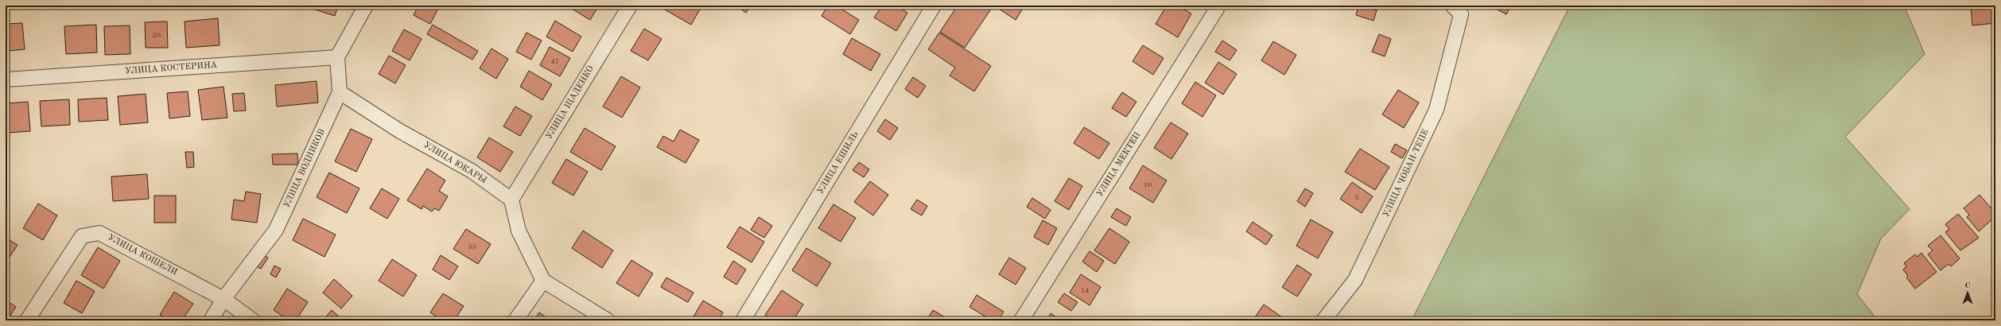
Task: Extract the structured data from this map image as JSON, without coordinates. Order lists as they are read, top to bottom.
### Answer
{
  "streets": {
    "street": [
      "УЛИЦА КОСТЕРИНА",
      "УЛИЦА ЩАДЕНКО",
      "УЛИЦА ЮКАРЫ",
      "УЛИЦА ЕШИЛЬ",
      "УЛИЦА МЕКТЕП",
      "УЛИЦА ВОДНИКОВ",
      "УЛИЦА ЧОБАН-ТЕПЕ",
      "УЛИЦА КОШЕЛИ"
    ]
  },
  "crossings": [
    ["УЛИЦА ЩАДЕНКО", "УЛИЦА ЮКАРЫ"],
    ["УЛИЦА ЮКАРЫ", "УЛИЦА ВОДНИКОВ"],
    ["УЛИЦА ВОДНИКОВ", "УЛИЦА КОШЕЛИ"]
  ],
  "house_numbers": [
    "20",
    "47",
    "10",
    "5",
    "55",
    "14"
  ],
  "north": "top"
}
